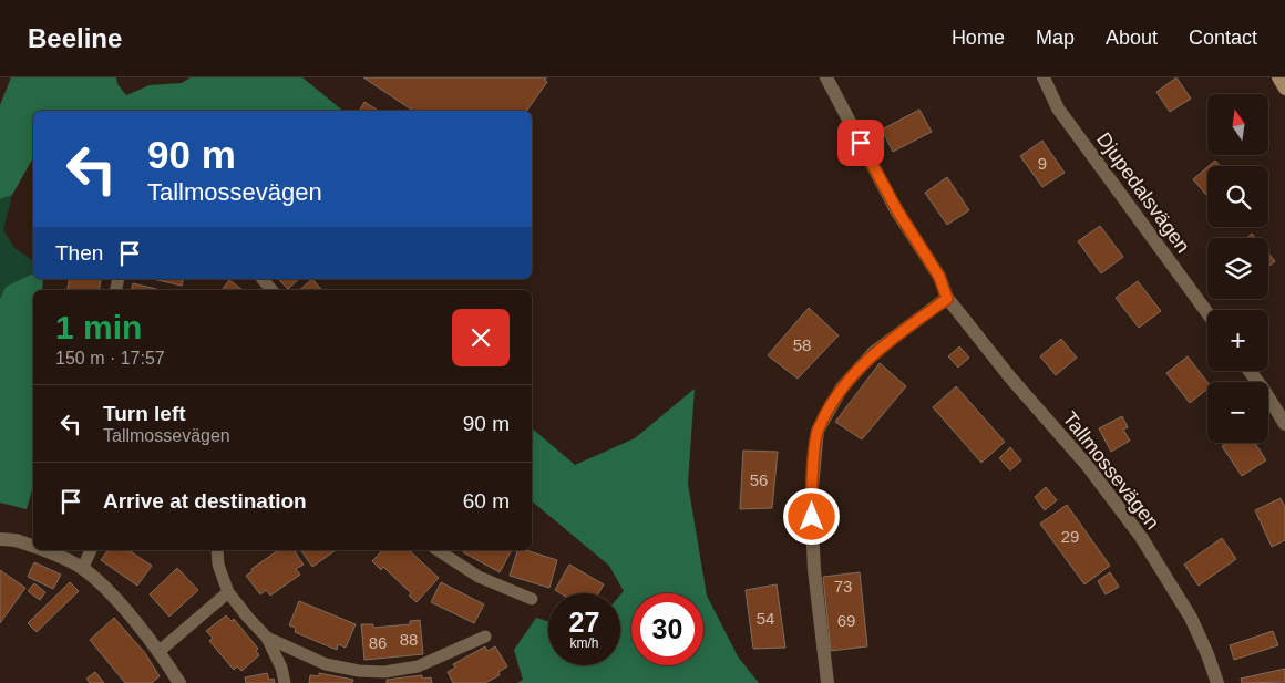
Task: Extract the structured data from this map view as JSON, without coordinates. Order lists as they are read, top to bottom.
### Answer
{
  "streets": {
    "street": ["Djupedalsvägen", "Tallmossevägen"]
  },
  "house_numbers": [
    "9",
    "58",
    "56",
    "29",
    "73",
    "54",
    "69",
    "88",
    "86"
  ],
  "north": "top",
  "page": {
    "header": "Beeline",
    "nav": [
      "Home",
      "Map",
      "About",
      "Contact"
    ],
    "map_buttons": ["+", "−"],
    "turn": ["90 m", "Tallmossevägen"],
    "then": "Then",
    "heading": ["1 min", "150 m · 17:57"],
    "list": [
      {
        "name": "Turn left",
        "note": "Tallmossevägen",
        "value": "90 m"
      },
      {
        "name": "Arrive at destination",
        "value": "60 m"
      }
    ],
    "speed": "27 km/h",
    "limit": "30"
  }
}
